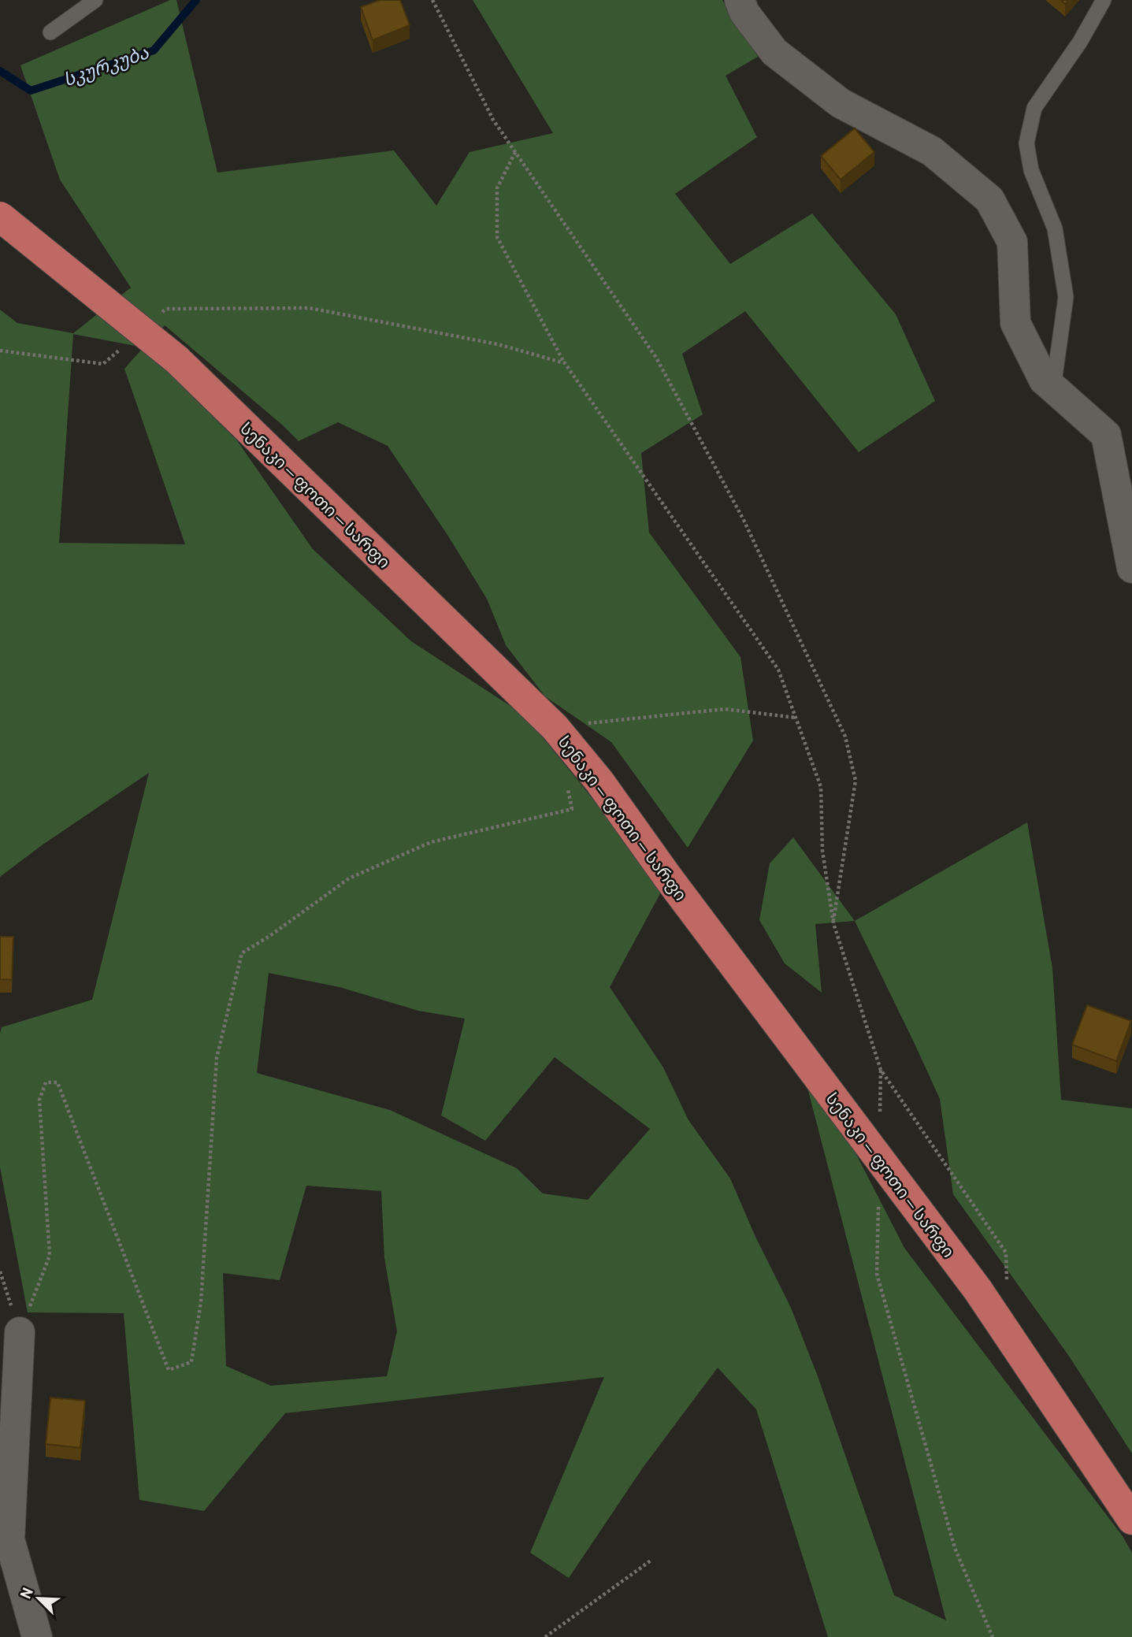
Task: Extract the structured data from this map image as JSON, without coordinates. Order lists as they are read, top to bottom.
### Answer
{
  "streets": {
    "highway": ["სენაკი — ფოთი — სარფი"]
  },
  "water": ["სკურკუბა"],
  "north": "top left"
}
